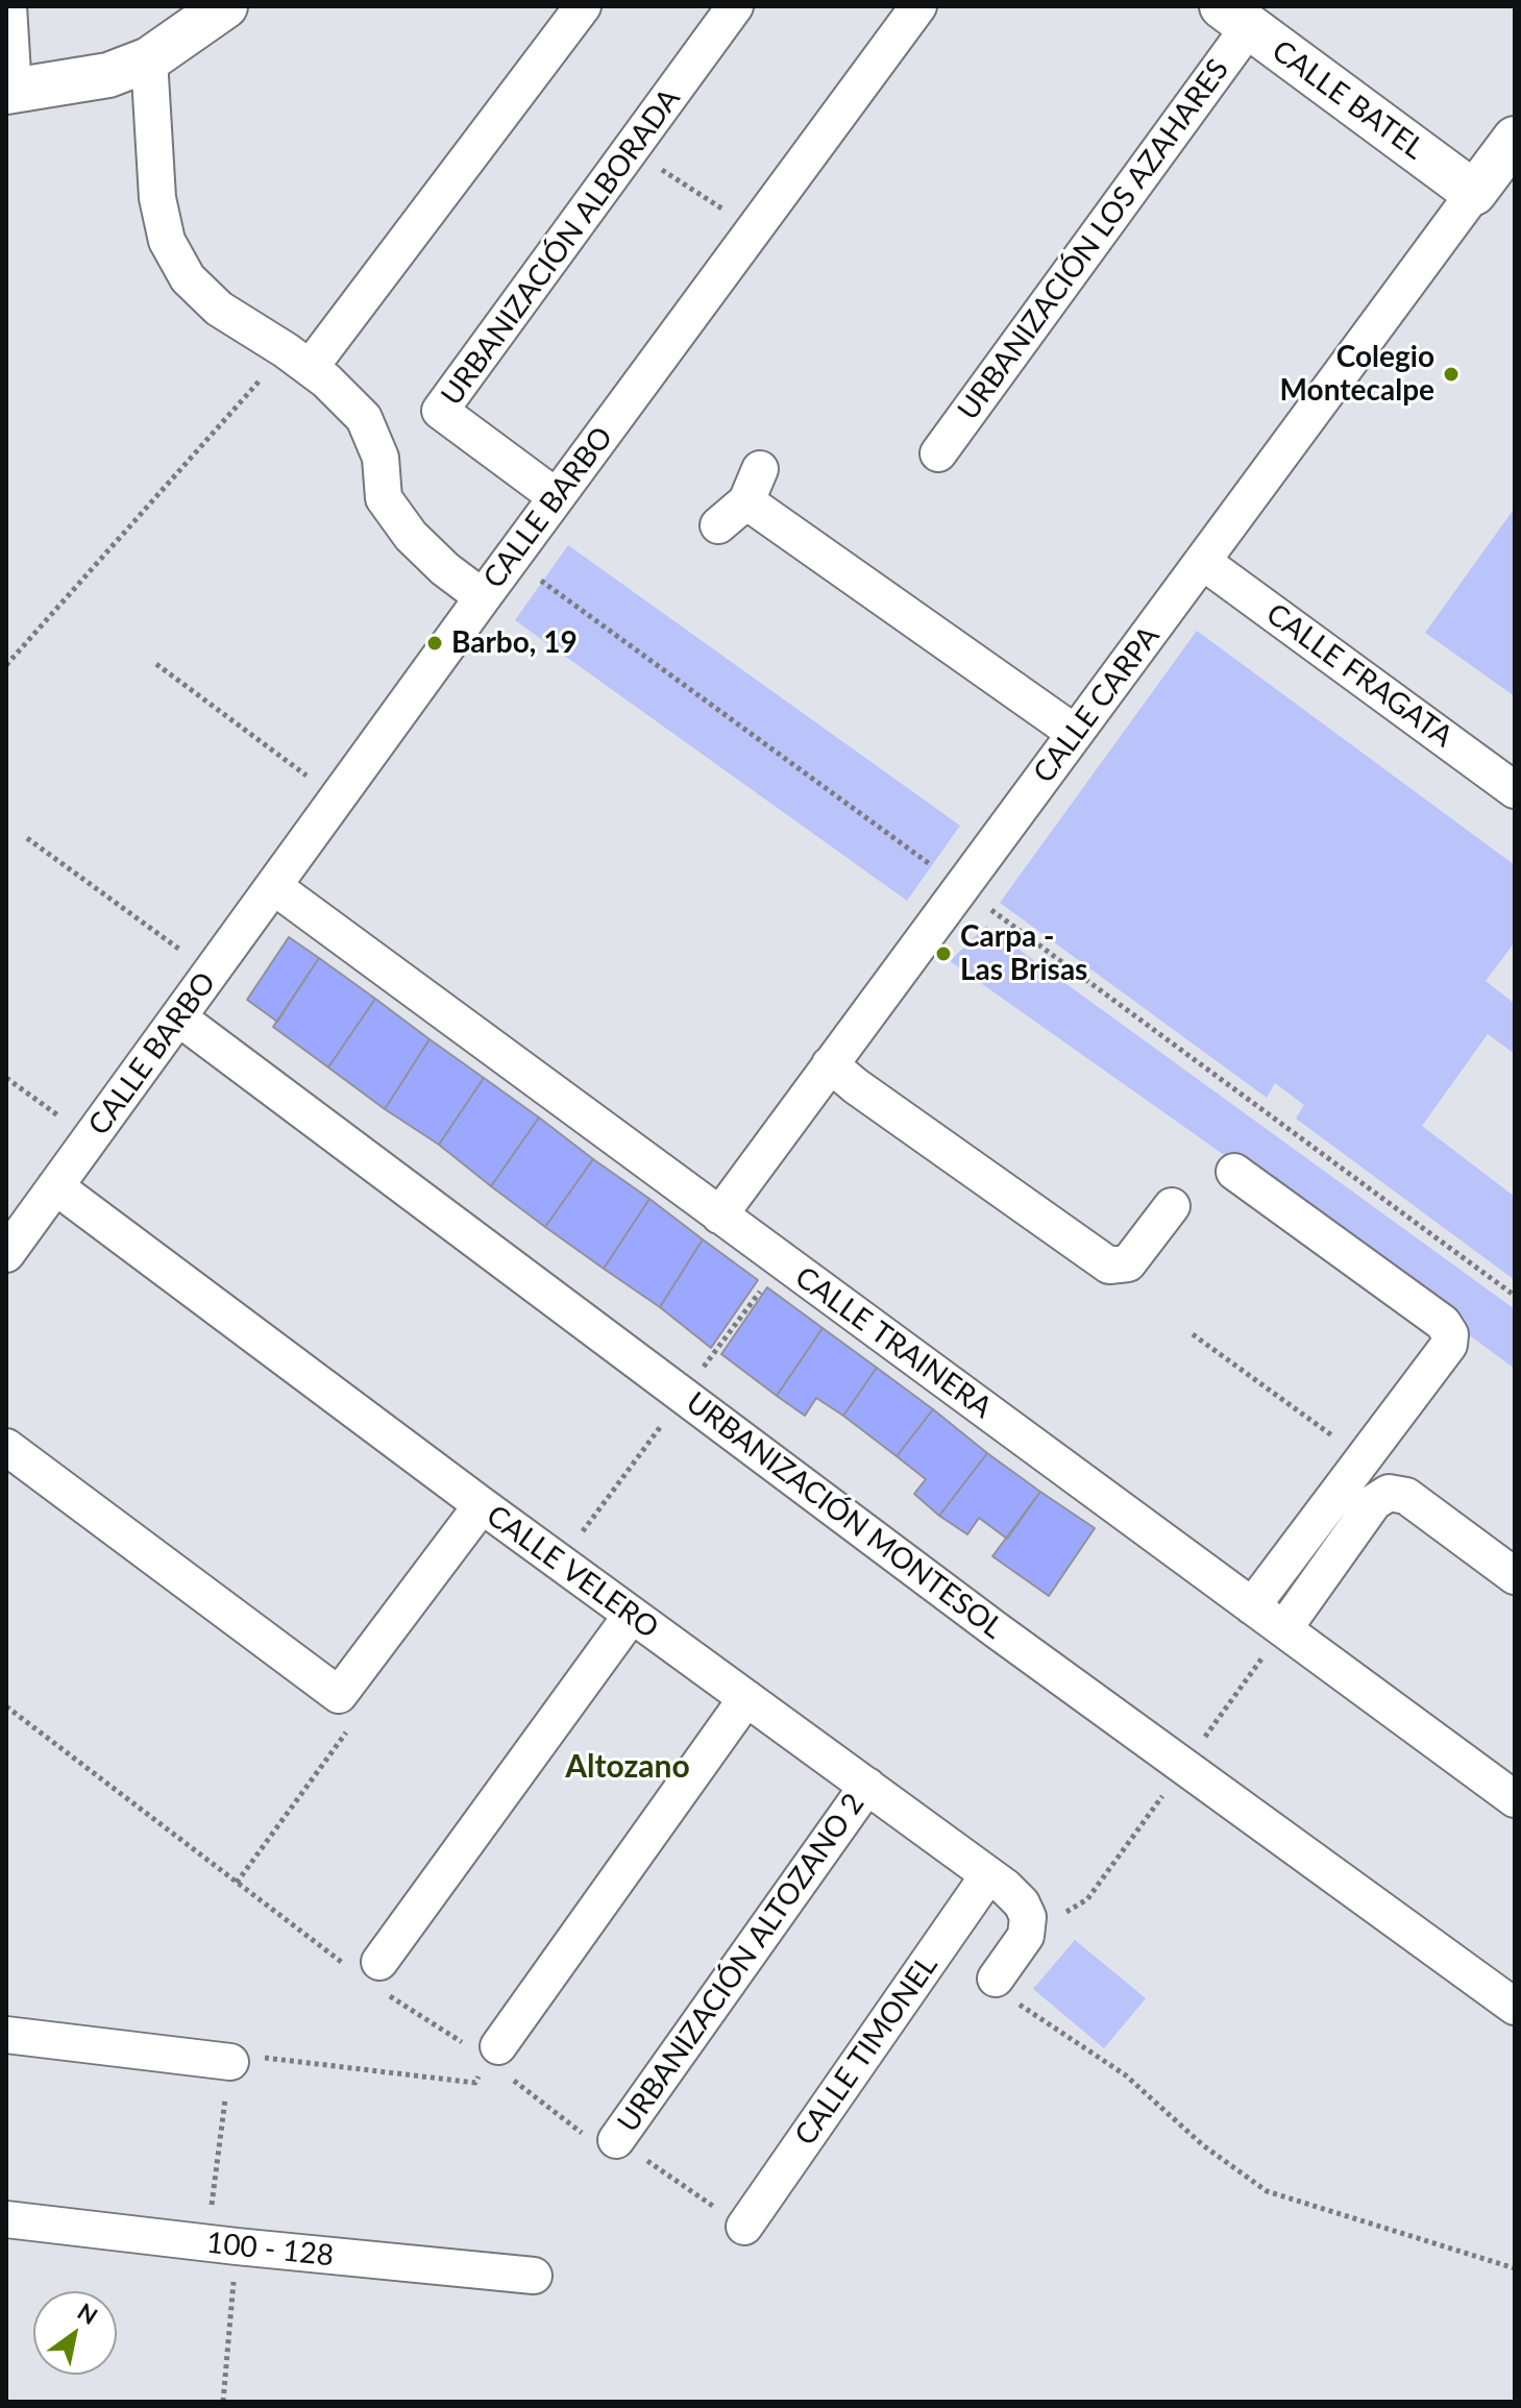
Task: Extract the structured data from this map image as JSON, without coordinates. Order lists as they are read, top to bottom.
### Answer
{
  "streets": {
    "street": [
      "CALLE BATEL",
      "URBANIZACIÓN LOS AZAHARES",
      "URBANIZACIÓN ALBORADA",
      "CALLE BARBO",
      "CALLE FRAGATA",
      "CALLE CARPA",
      "CALLE TRAINERA",
      "URBANIZACIÓN MONTESOL",
      "CALLE VELERO",
      "URBANIZACIÓN ALTOZANO 2",
      "CALLE TIMONEL",
      "100 - 128"
    ]
  },
  "crossings": [
    ["CALLE BATEL", "URBANIZACIÓN LOS AZAHARES"],
    ["CALLE BATEL", "CALLE CARPA"],
    ["URBANIZACIÓN ALBORADA", "CALLE BARBO"],
    ["CALLE BARBO", "CALLE TRAINERA"],
    ["CALLE BARBO", "URBANIZACIÓN MONTESOL"],
    ["CALLE BARBO", "CALLE VELERO"],
    ["CALLE FRAGATA", "CALLE CARPA"],
    ["CALLE CARPA", "CALLE TRAINERA"],
    ["CALLE VELERO", "URBANIZACIÓN ALTOZANO 2"],
    ["CALLE VELERO", "CALLE TIMONEL"]
  ],
  "districts": ["Altozano"],
  "places": ["Colegio Montecalpe", "Barbo, 19", "Carpa - Las Brisas"],
  "north": "top right"
}
